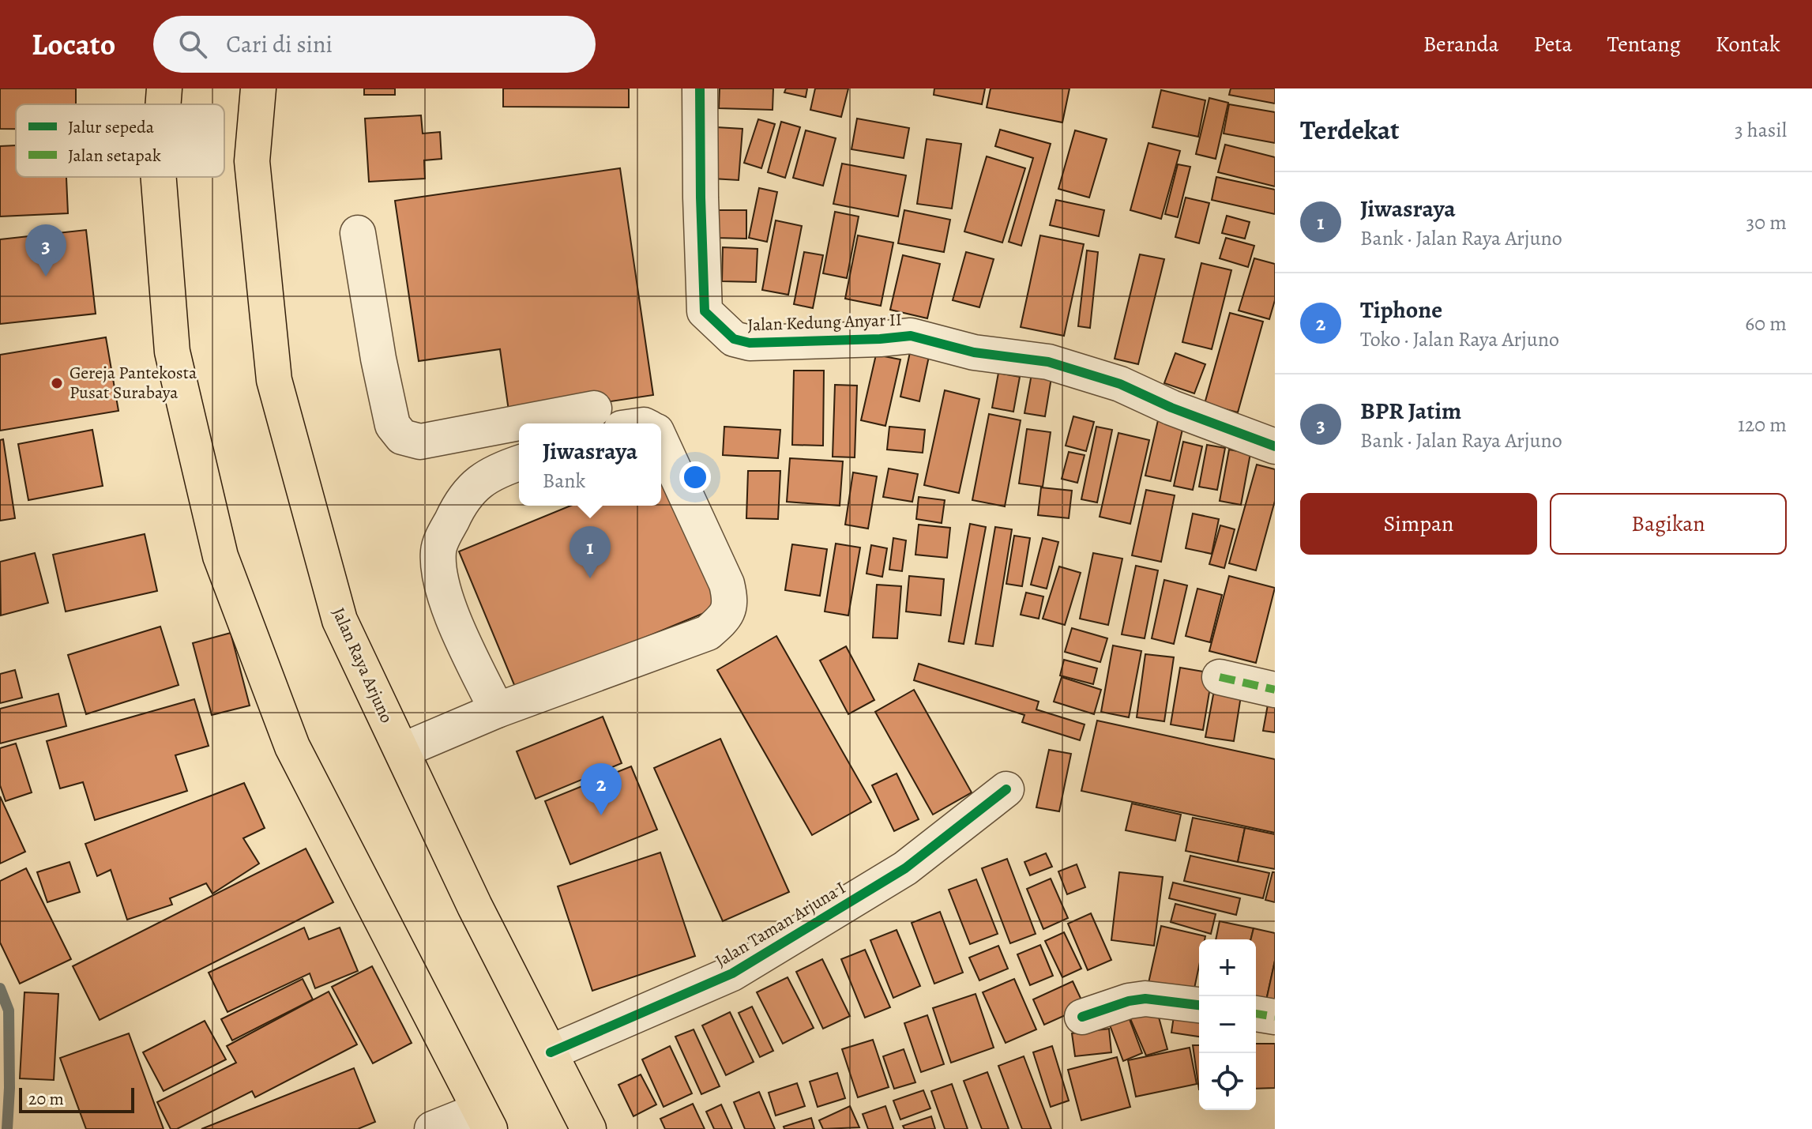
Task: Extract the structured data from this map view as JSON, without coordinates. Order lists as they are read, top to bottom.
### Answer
{
  "streets": {
    "highway": ["Jalan Raya Arjuno"],
    "street": ["Jalan Kedung Anyar II", "Jalan Taman Arjuna I"]
  },
  "crossings": [
    ["Jalan Raya Arjuno", "Jalan Taman Arjuna I"]
  ],
  "places": ["Gereja Pantekosta Pusat Surabaya"],
  "legend": ["Jalur sepeda", "Jalan setapak"],
  "scale_bar": "20 m",
  "page": {
    "header": "Locato",
    "search": "Cari di sini",
    "nav": [
      "Beranda",
      "Peta",
      "Tentang",
      "Kontak"
    ],
    "heading": ["Terdekat", "3 hasil"],
    "list": [
      {
        "mark": "1",
        "name": "Jiwasraya",
        "note": "Bank · Jalan Raya Arjuno",
        "value": "30 m"
      },
      {
        "mark": "2",
        "name": "Tiphone",
        "note": "Toko · Jalan Raya Arjuno",
        "value": "60 m"
      },
      {
        "mark": "3",
        "name": "BPR Jatim",
        "note": "Bank · Jalan Raya Arjuno",
        "value": "120 m"
      }
    ],
    "pins": ["3", "1", "2"],
    "popup": ["Jiwasraya", "Bank"],
    "buttons": ["Simpan", "Bagikan"],
    "map_buttons": ["+", "−"],
    "scale": "20 m"
  }
}
